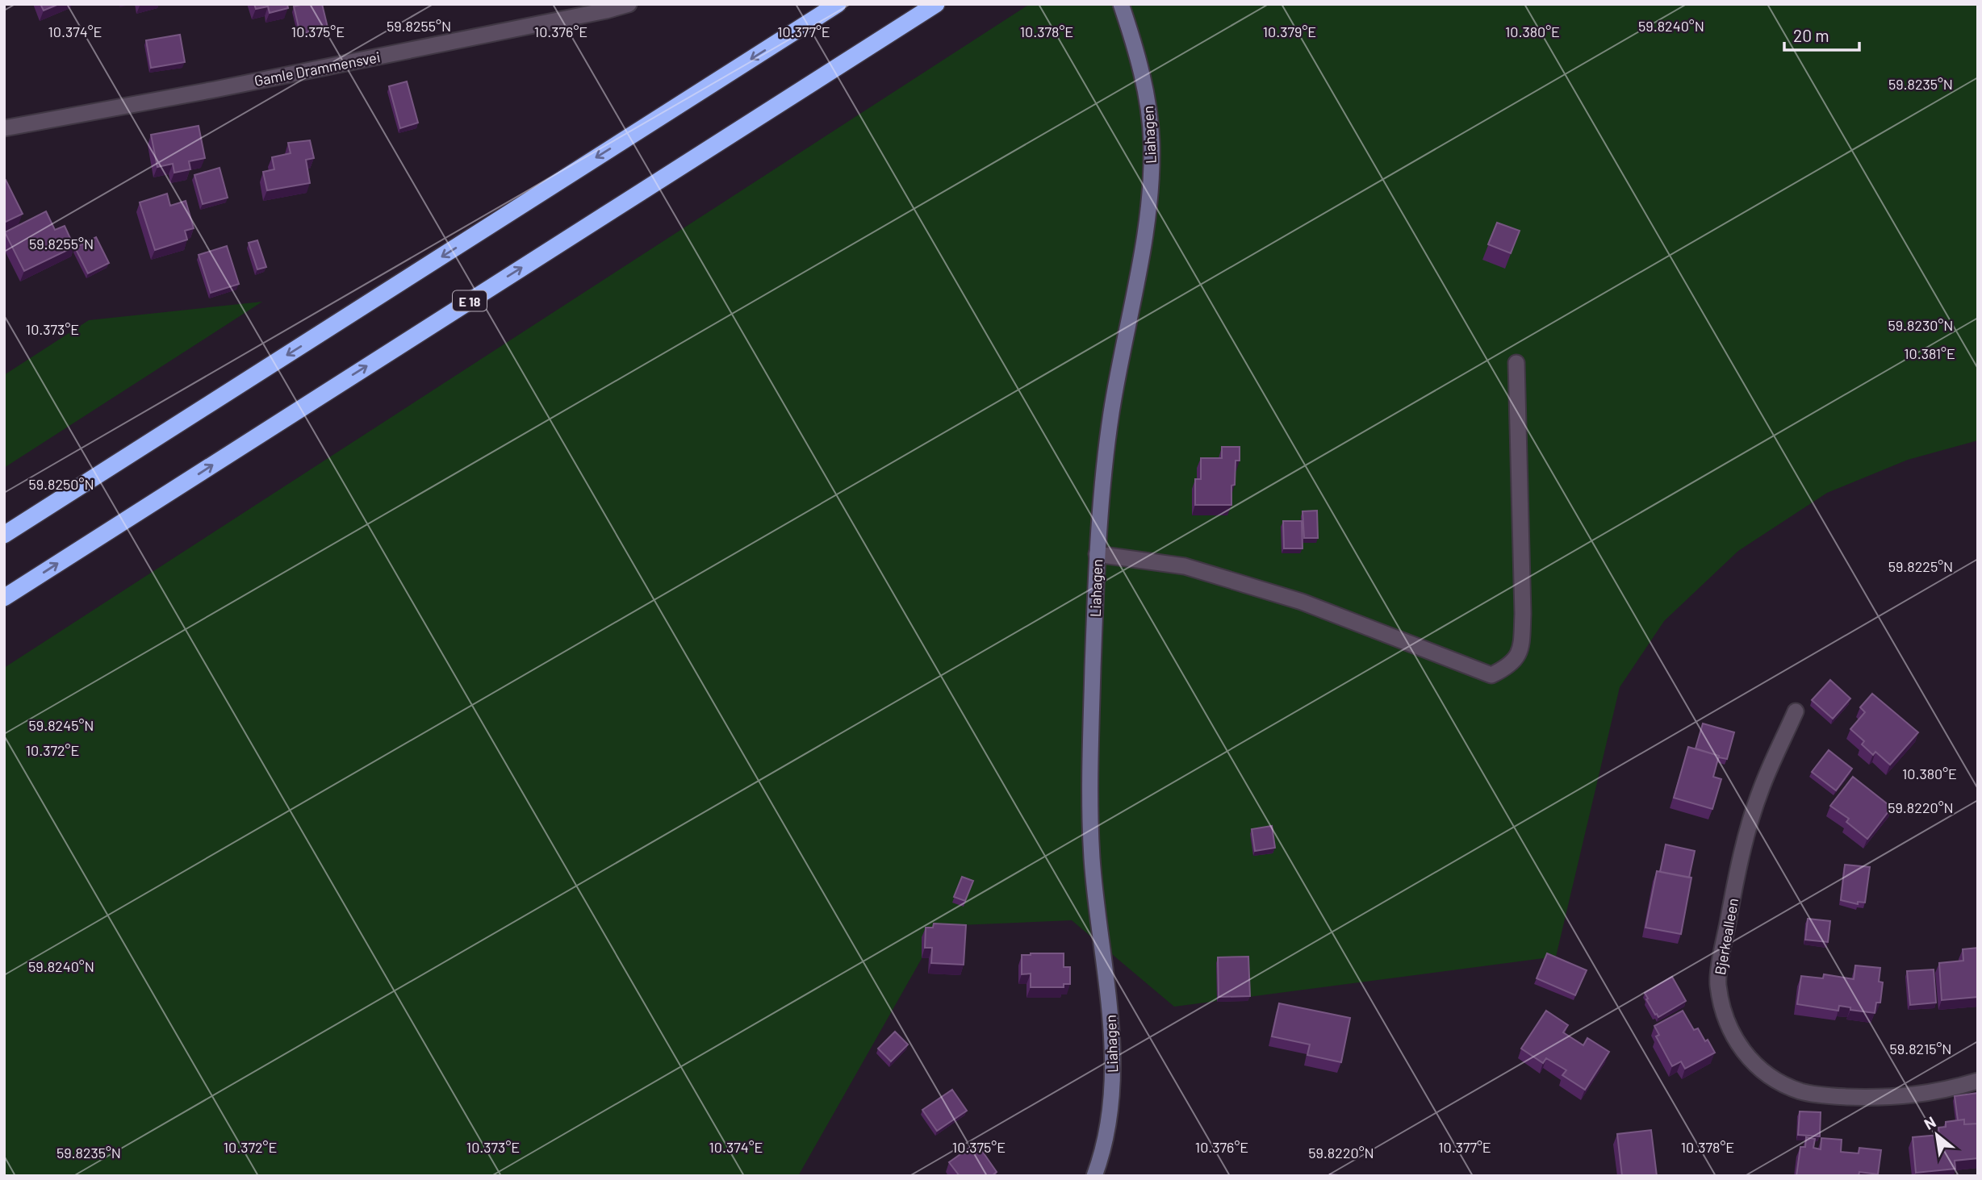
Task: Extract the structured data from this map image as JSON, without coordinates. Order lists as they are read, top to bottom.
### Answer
{
  "streets": {
    "highway": ["E 18"],
    "main road": ["Liahagen"],
    "street": ["Gamle Drammensvei", "Bjerkealleen"]
  },
  "scale_bar": "20 m",
  "north": "top left",
  "coordinates": [
    "59.8255°N",
    "59.8240°N",
    "10.374°E",
    "10.375°E",
    "10.376°E",
    "10.377°E",
    "10.378°E",
    "10.379°E",
    "10.380°E",
    "59.8235°N",
    "59.8230°N",
    "10.373°E",
    "10.381°E",
    "59.8250°N",
    "59.8225°N",
    "59.8245°N",
    "10.372°E",
    "59.8220°N",
    "59.8215°N"
  ]
}
